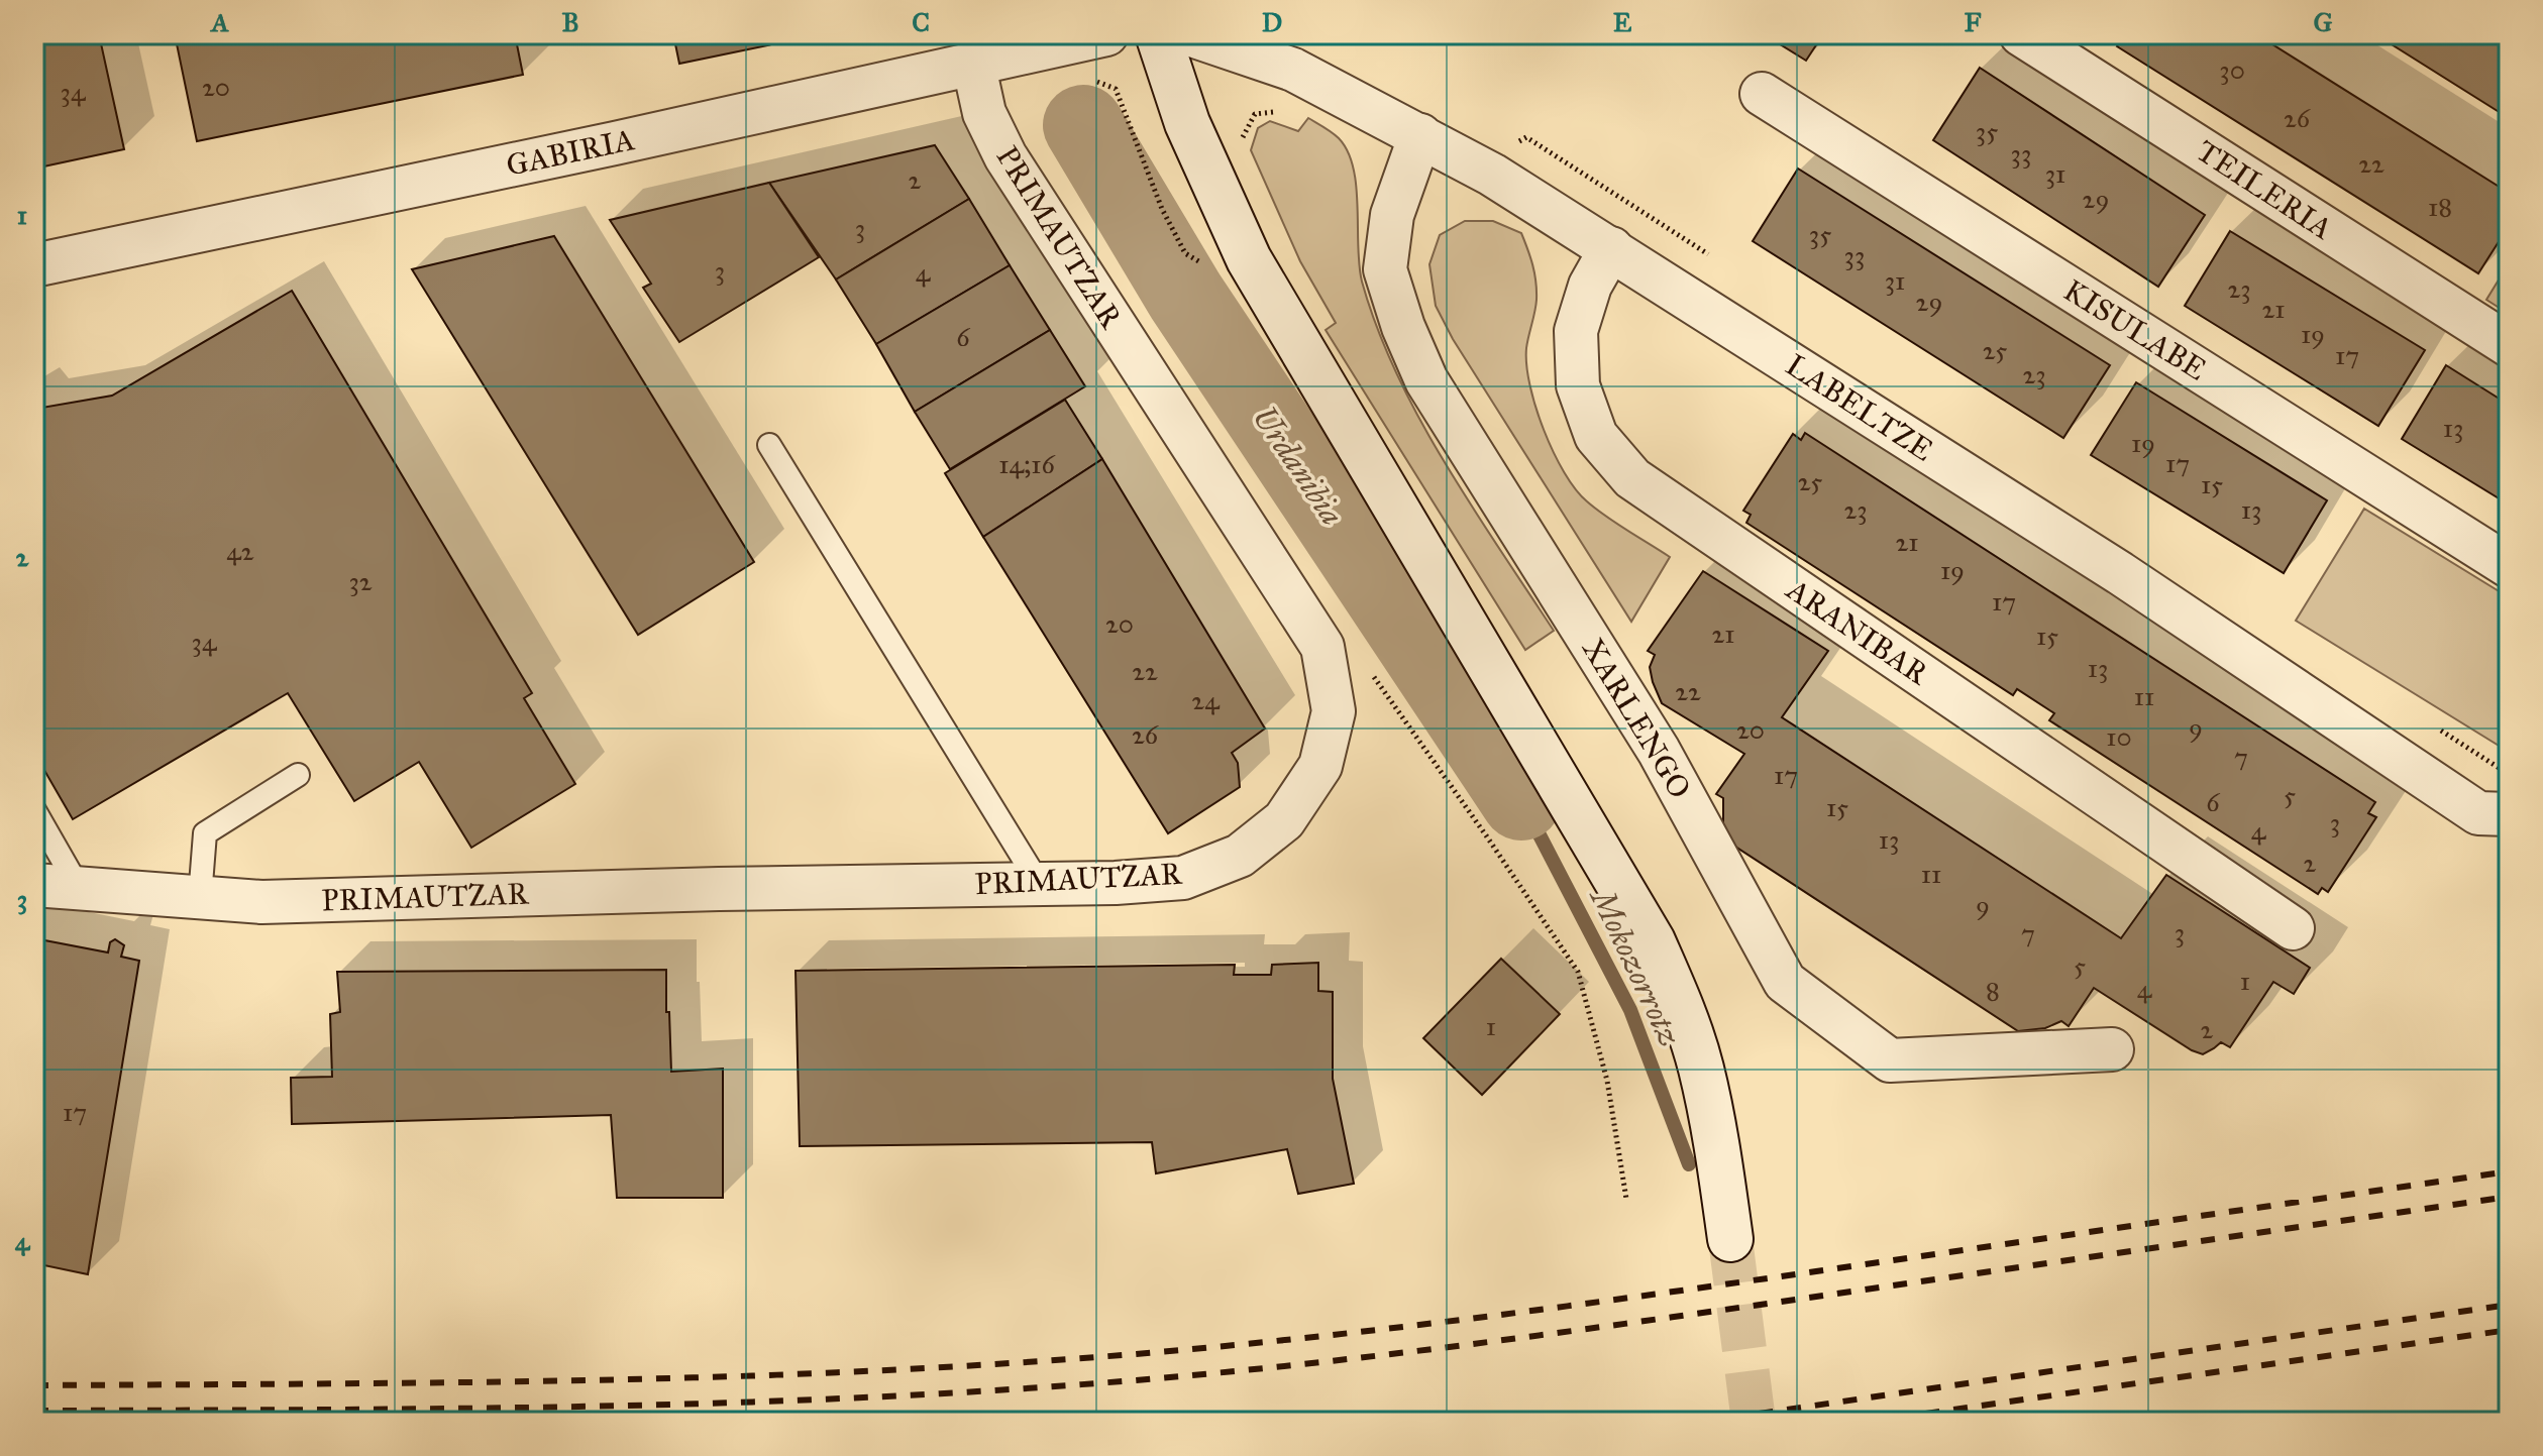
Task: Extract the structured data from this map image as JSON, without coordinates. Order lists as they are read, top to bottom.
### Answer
{
  "streets": {
    "street": [
      "GABIRIA",
      "TEILERIA",
      "PRIMAUTZAR",
      "KISULABE",
      "LABELTZE",
      "ARANIBAR",
      "XARLENGO"
    ]
  },
  "crossings": [
    ["GABIRIA", "PRIMAUTZAR"],
    ["LABELTZE", "ARANIBAR"],
    ["LABELTZE", "XARLENGO"]
  ],
  "water": ["Urdanibia", "Mokozorrotz"],
  "house_numbers": [
    "30",
    "20",
    "34",
    "26",
    "35",
    "33",
    "22",
    "31",
    "2",
    "29",
    "18",
    "3",
    "35",
    "33",
    "3",
    "4",
    "31",
    "23",
    "29",
    "21",
    "19",
    "6",
    "25",
    "17",
    "23",
    "13",
    "19",
    "17",
    "14;16",
    "25",
    "15",
    "23",
    "13",
    "21",
    "42",
    "19",
    "32",
    "17",
    "20",
    "21",
    "15",
    "34",
    "13",
    "22",
    "22",
    "11",
    "24",
    "9",
    "20",
    "26",
    "10",
    "7",
    "17",
    "5",
    "6",
    "15",
    "3",
    "4",
    "13",
    "2",
    "11",
    "9",
    "3",
    "7",
    "5",
    "1",
    "4",
    "8",
    "1",
    "2",
    "17"
  ],
  "grid": {
    "columns": [
      "A",
      "B",
      "C",
      "D",
      "E",
      "F",
      "G"
    ],
    "rows": [
      "1",
      "2",
      "3",
      "4"
    ]
  }
}
